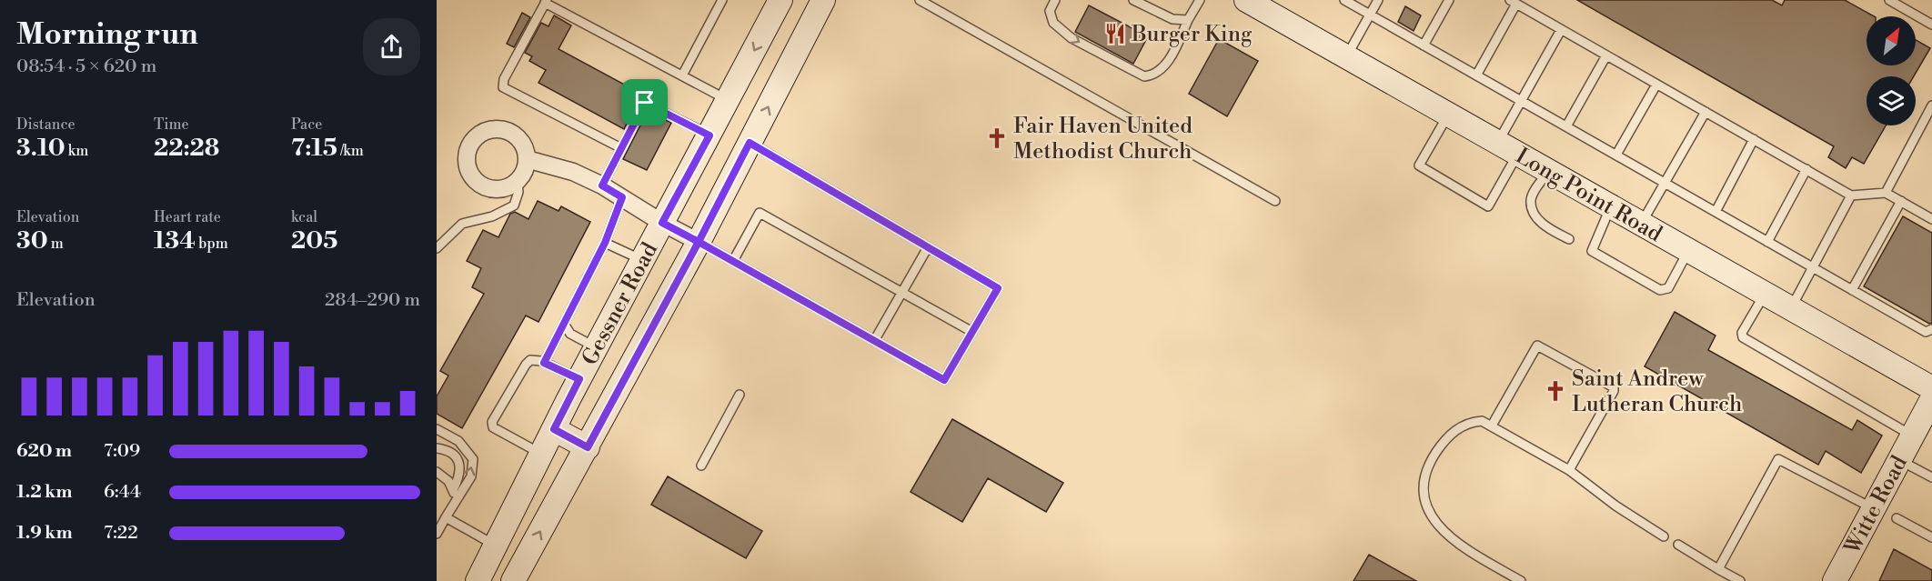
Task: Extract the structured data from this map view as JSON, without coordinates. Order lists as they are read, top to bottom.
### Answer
{
  "streets": {
    "main road": ["Long Point Road", "Gessner Road", "Witte Road"]
  },
  "places": {
    "restaurant": ["Burger King"],
    "church": ["Fair Haven United Methodist Church", "Saint Andrew Lutheran Church"]
  },
  "north": "top right",
  "page": {
    "heading": ["Morning run", "08:54 · 5 × 620 m"],
    "stats": [
      ["Distance", "3.10 km"],
      ["Time", "22:28"],
      ["Pace", "7:15 /km"],
      ["Elevation", "30 m"],
      ["Heart rate", "134 bpm"],
      ["kcal", "205"]
    ],
    "chart": ["Elevation", "284–290 m"],
    "list": [
      {
        "name": "620 m",
        "note": "7:09"
      },
      {
        "name": "1.2 km",
        "note": "6:44"
      },
      {
        "name": "1.9 km",
        "note": "7:22"
      }
    ]
  }
}
